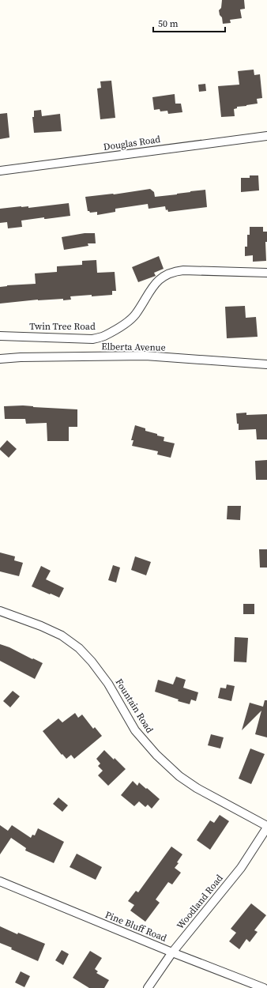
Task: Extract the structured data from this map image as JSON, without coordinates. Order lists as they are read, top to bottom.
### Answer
{
  "streets": {
    "street": [
      "Douglas Road",
      "Twin Tree Road",
      "Elberta Avenue",
      "Fountain Road",
      "Woodland Road",
      "Pine Bluff Road"
    ]
  },
  "crossings": [
    ["Fountain Road", "Woodland Road"],
    ["Woodland Road", "Pine Bluff Road"]
  ],
  "scale_bar": "50 m"
}
